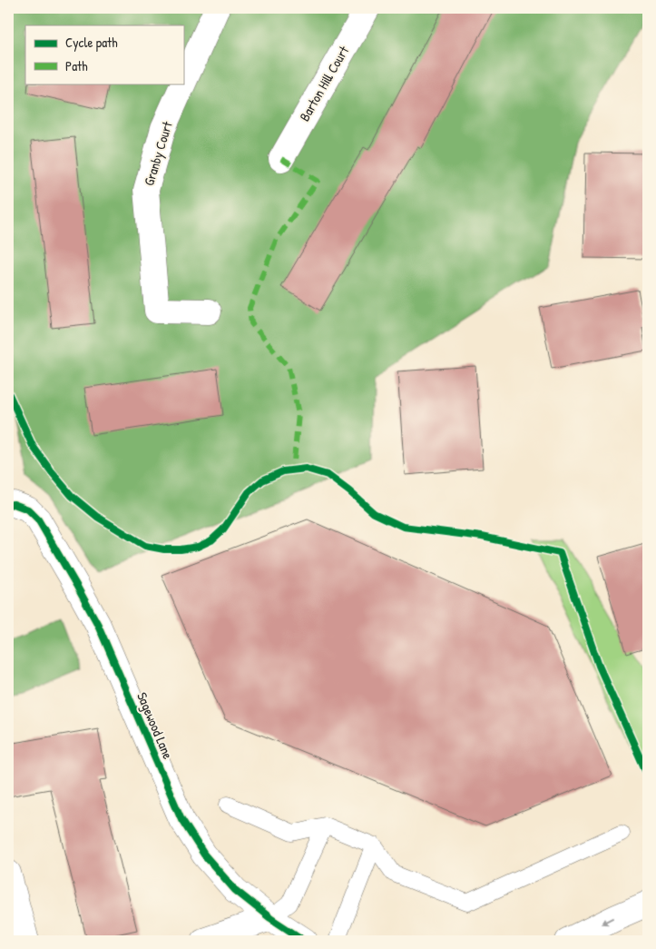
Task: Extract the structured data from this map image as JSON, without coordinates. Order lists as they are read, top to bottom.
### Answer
{
  "streets": {
    "street": ["Barton Hill Court", "Granby Court", "Sagewood Lane"]
  },
  "legend": ["Cycle path", "Path"]
}
